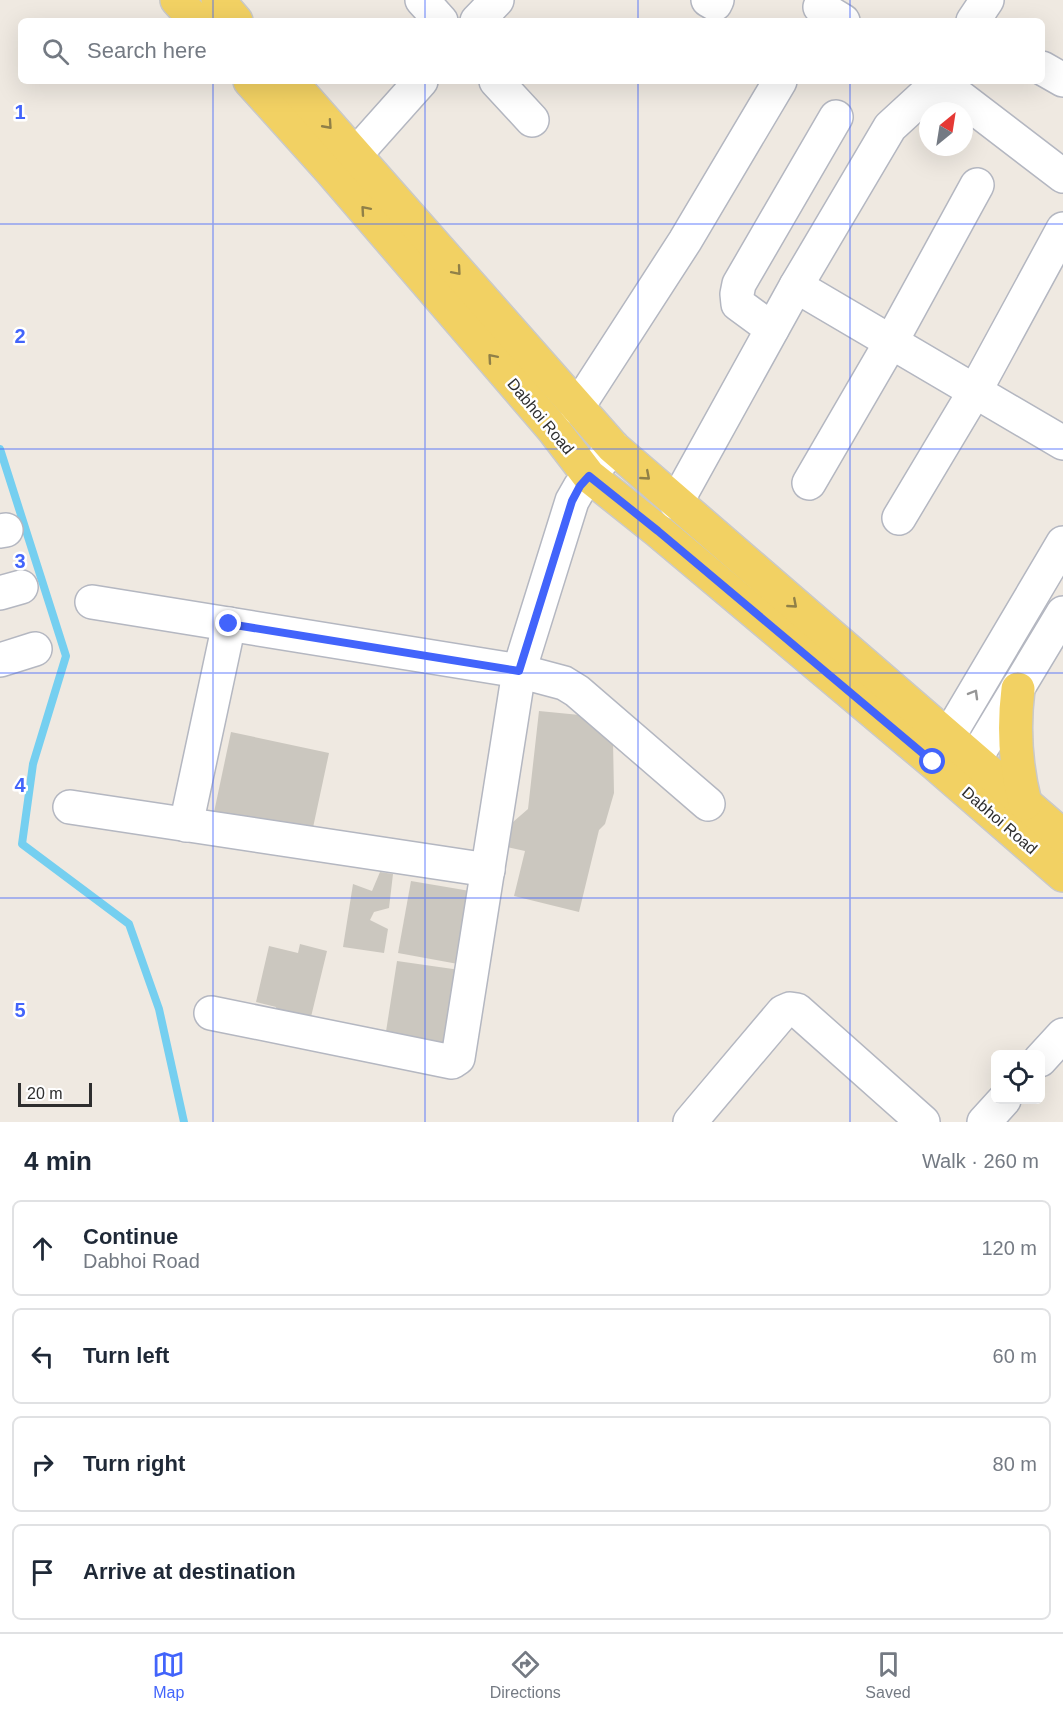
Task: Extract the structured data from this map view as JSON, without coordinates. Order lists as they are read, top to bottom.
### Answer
{
  "streets": {
    "main road": ["Dabhoi Road"]
  },
  "scale_bar": "20 m",
  "north": "top right",
  "page": {
    "search": "Search here",
    "scale": "20 m",
    "heading": ["4 min", "Walk · 260 m"],
    "list": [
      ["Continue", "Dabhoi Road", "120 m"],
      ["Turn left", "60 m"],
      ["Turn right", "80 m"],
      "Arrive at destination"
    ],
    "nav": ["Map", "Directions", "Saved"]
  },
  "grid": {
    "rows": [
      "1",
      "2",
      "3",
      "4",
      "5"
    ]
  }
}
